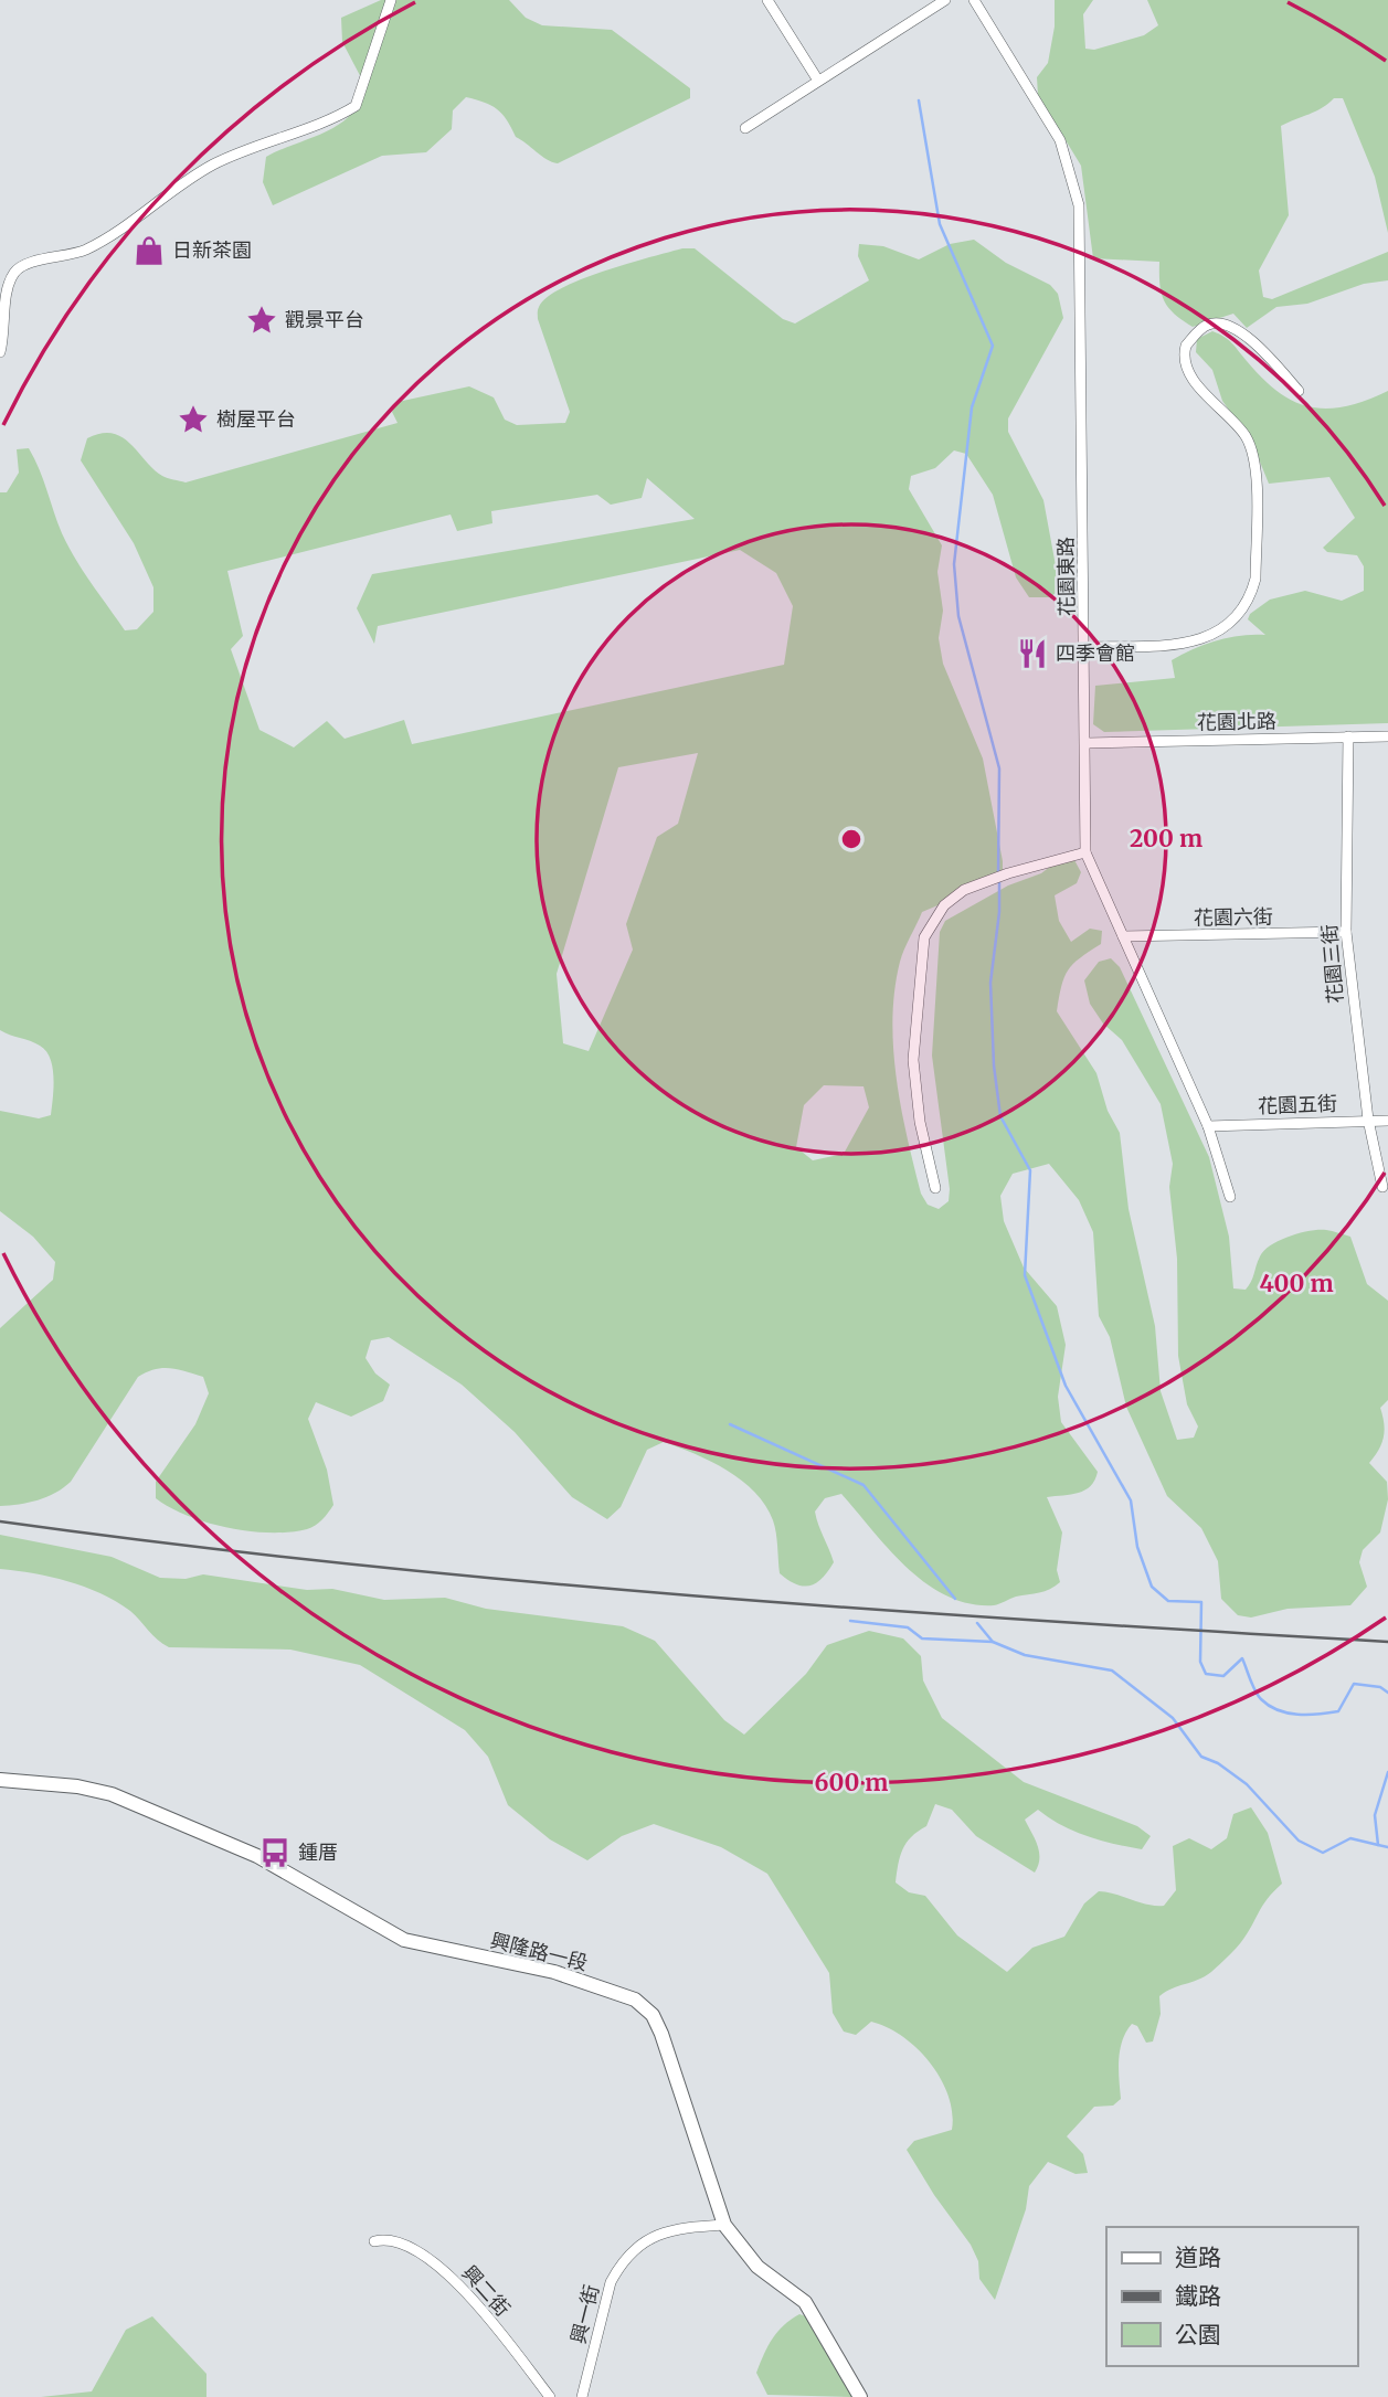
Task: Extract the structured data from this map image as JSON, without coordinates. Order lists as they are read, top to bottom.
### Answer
{
  "streets": {
    "street": [
      "花園東路",
      "花園北路",
      "花園六街",
      "花園三街",
      "花園五街",
      "興隆路一段",
      "興二街",
      "興一街"
    ]
  },
  "crossings": [
    ["花園東路", "花園北路"],
    ["花園東路", "花園六街"],
    ["花園東路", "花園五街"],
    ["花園北路", "花園三街"],
    ["花園六街", "花園三街"],
    ["花園三街", "花園五街"],
    ["興隆路一段", "興一街"]
  ],
  "places": {
    "shop": ["日新茶園"],
    "place": ["觀景平台", "樹屋平台"],
    "restaurant": ["四季會館"],
    "bus stop": ["鍾厝"]
  },
  "legend": ["道路", "鐵路", "公園"],
  "rings": ["200 m", "400 m", "600 m"]
}
